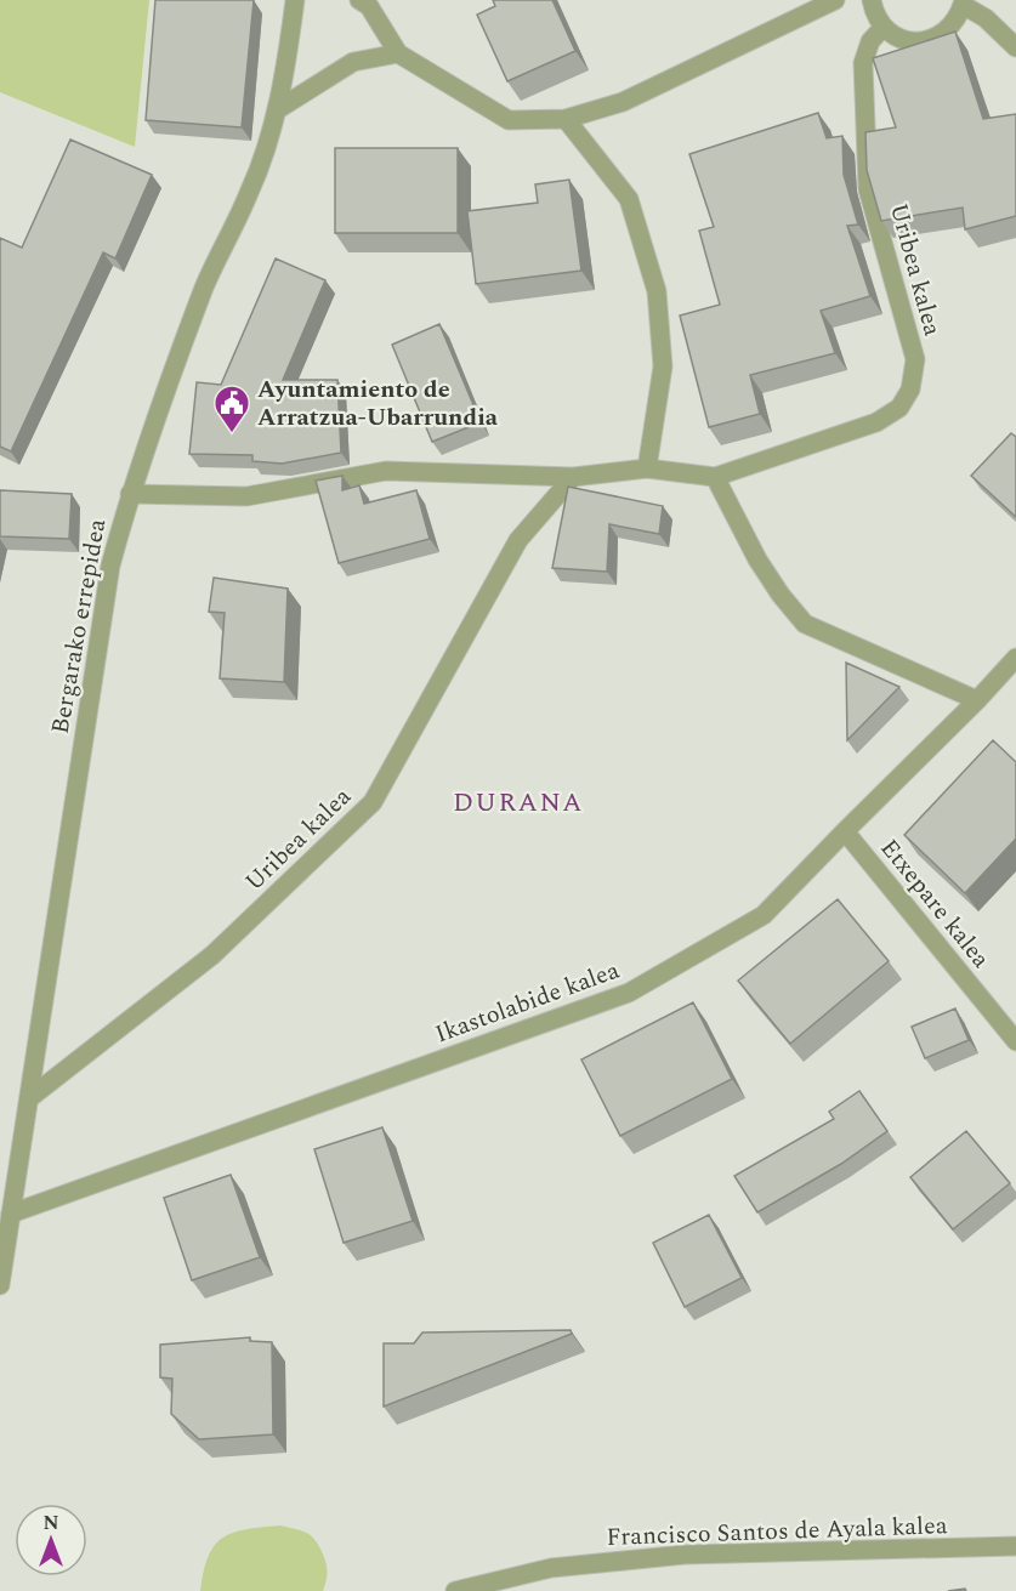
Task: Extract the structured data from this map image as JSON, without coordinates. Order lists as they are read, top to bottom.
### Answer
{
  "streets": {
    "street": [
      "Uribea kalea",
      "Bergarako errepidea",
      "Etxepare kalea",
      "Ikastolabide kalea",
      "Francisco Santos de Ayala kalea"
    ]
  },
  "crossings": [
    ["Uribea kalea", "Bergarako errepidea"],
    ["Bergarako errepidea", "Ikastolabide kalea"],
    ["Etxepare kalea", "Ikastolabide kalea"]
  ],
  "districts": ["DURANA"],
  "places": {
    "public building": ["Ayuntamiento de Arratzua-Ubarrundia"]
  },
  "north": "top"
}
